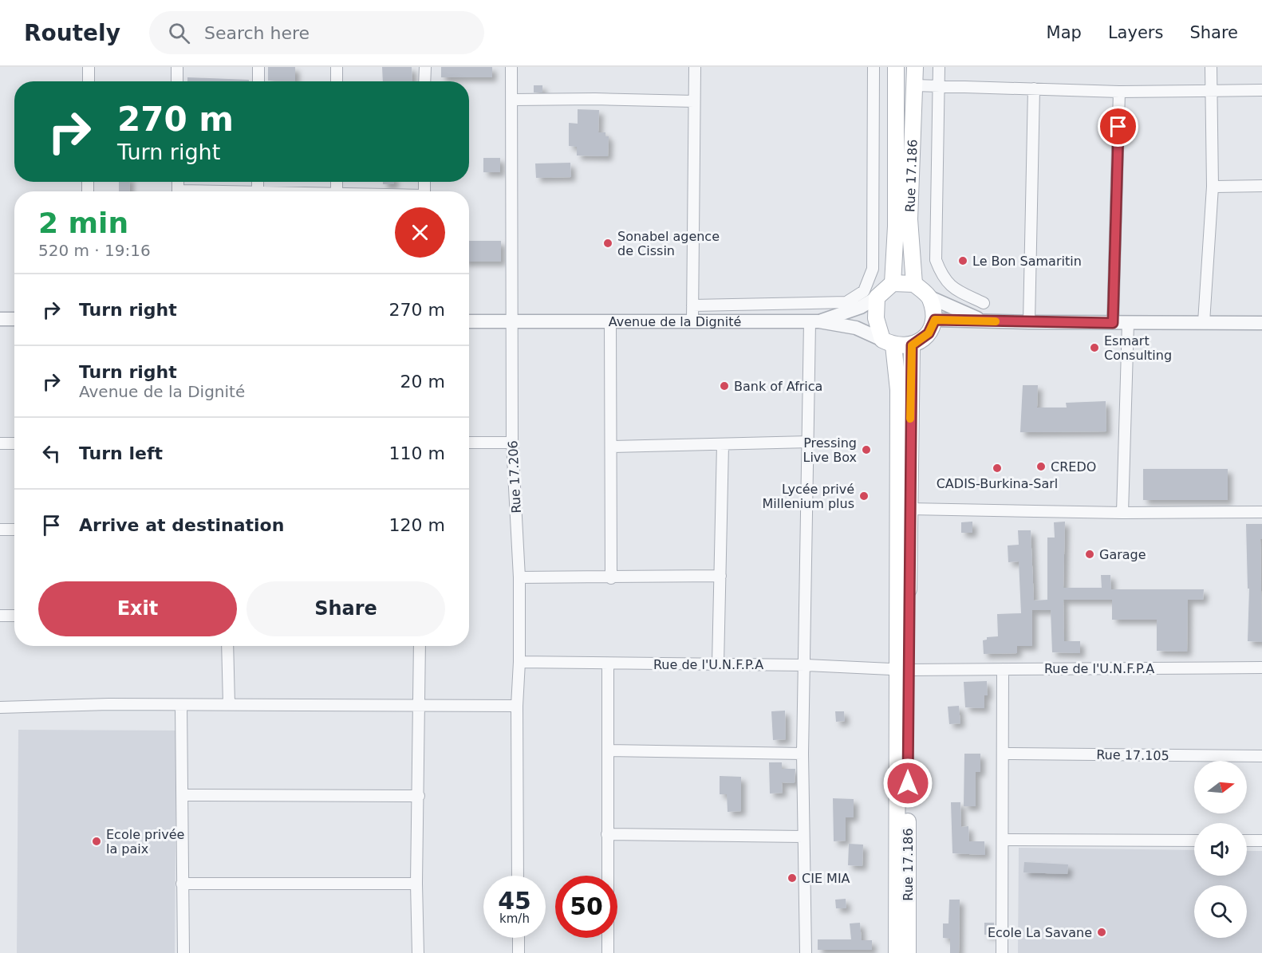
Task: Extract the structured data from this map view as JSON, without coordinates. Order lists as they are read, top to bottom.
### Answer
{
  "streets": {
    "main road": ["Rue 17.186"],
    "street": [
      "Avenue de la Dignité",
      "Rue 17.206",
      "Rue de l'U.N.F.P.A",
      "Rue 17.105"
    ]
  },
  "crossings": [
    ["Rue 17.186", "Avenue de la Dignité"],
    ["Rue 17.186", "Rue de l'U.N.F.P.A"],
    ["Avenue de la Dignité", "Rue 17.206"],
    ["Rue 17.206", "Rue de l'U.N.F.P.A"]
  ],
  "places": [
    "Sonabel agence de Cissin",
    "Le Bon Samaritin",
    "Esmart Consulting",
    "Bank of Africa",
    "Pressing Live Box",
    "CREDO",
    "CADIS-Burkina-Sarl",
    "Lycée privé Millenium plus",
    "Garage",
    "Ecole privée la paix",
    "CIE MIA",
    "Ecole La Savane"
  ],
  "north": "right",
  "page": {
    "header": "Routely",
    "search": "Search here",
    "nav": ["Map", "Layers", "Share"],
    "turn": ["270 m", "Turn right"],
    "heading": ["2 min", "520 m · 19:16"],
    "list": [
      {
        "name": "Turn right",
        "value": "270 m"
      },
      {
        "name": "Turn right",
        "note": "Avenue de la Dignité",
        "value": "20 m"
      },
      {
        "name": "Turn left",
        "value": "110 m"
      },
      {
        "name": "Arrive at destination",
        "value": "120 m"
      }
    ],
    "buttons": ["Exit", "Share"],
    "speed": "45 km/h",
    "limit": "50"
  }
}
